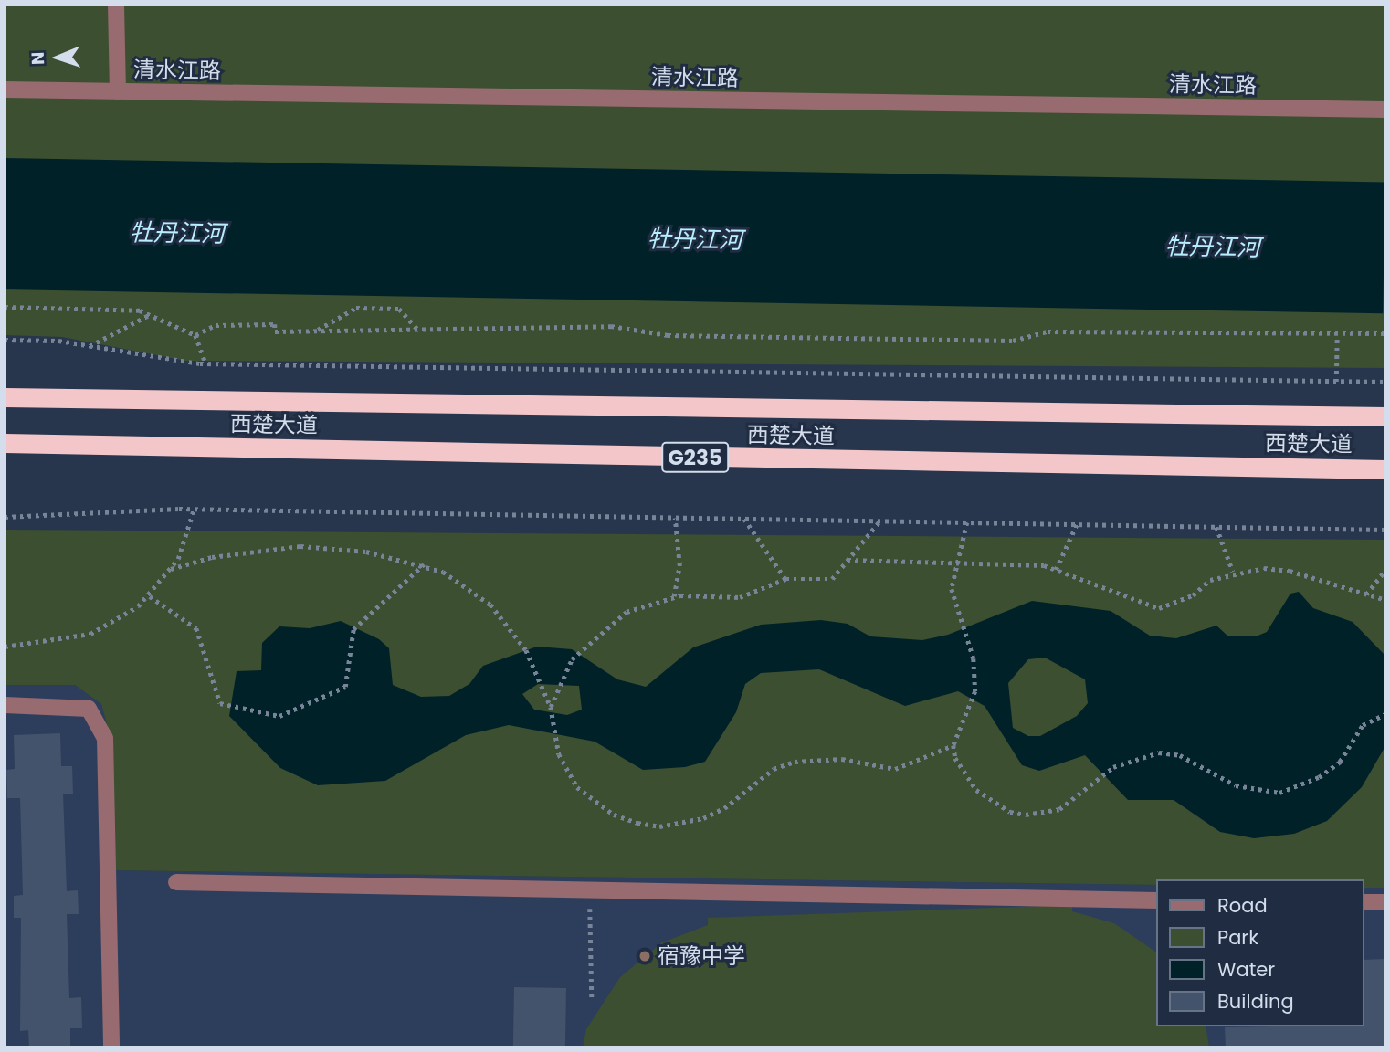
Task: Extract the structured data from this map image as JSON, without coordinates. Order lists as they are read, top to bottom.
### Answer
{
  "streets": {
    "highway": ["西楚大道", "G235"],
    "street": ["清水江路"]
  },
  "water": ["牡丹江河"],
  "places": ["宿豫中学"],
  "legend": [
    "Road",
    "Park",
    "Water",
    "Building"
  ],
  "north": "left"
}
